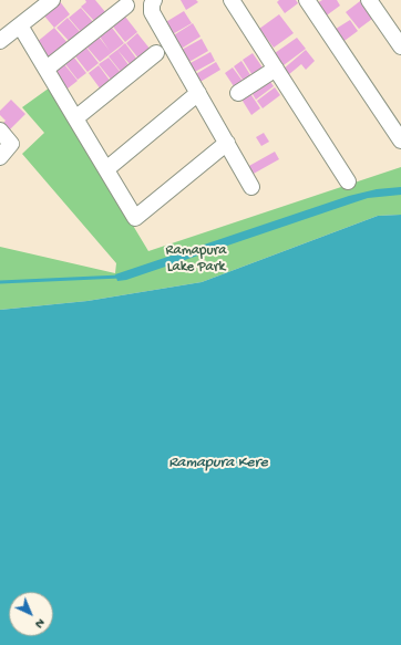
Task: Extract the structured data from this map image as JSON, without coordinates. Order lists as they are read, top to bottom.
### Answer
{
  "water": ["Ramapura Kere"],
  "parks": ["Ramapura Lake Park"],
  "north": "bottom right"
}
